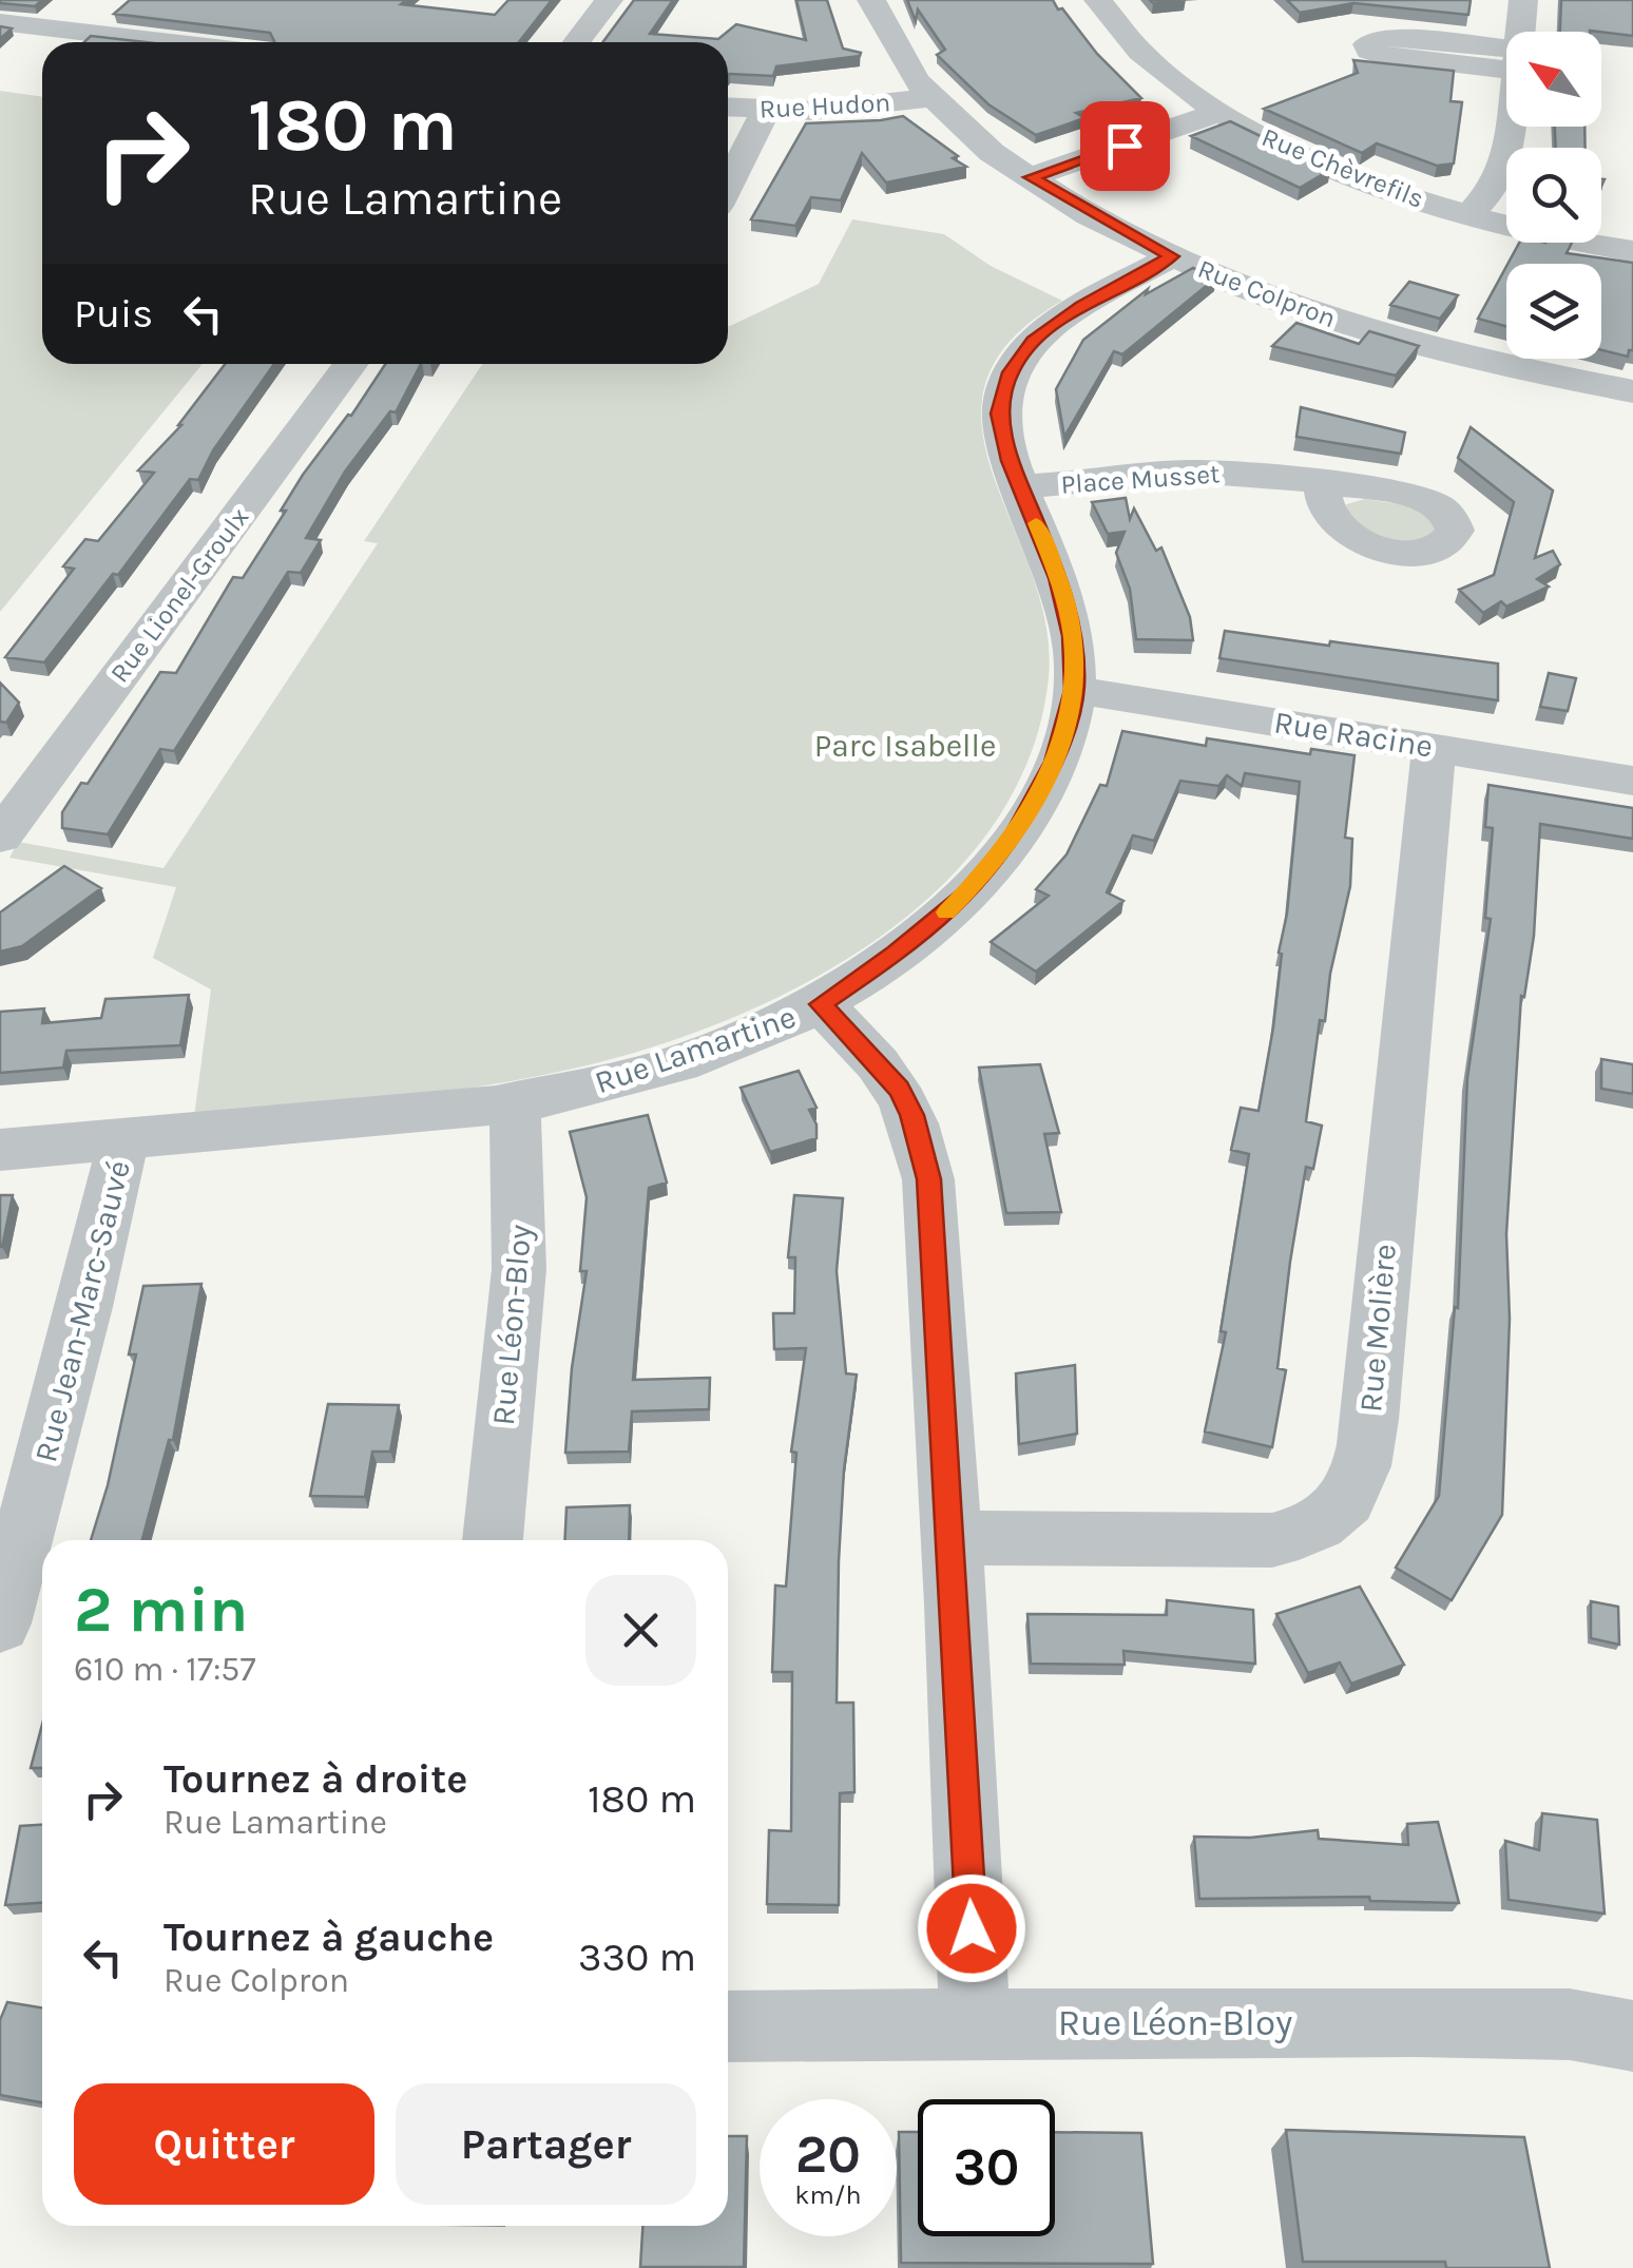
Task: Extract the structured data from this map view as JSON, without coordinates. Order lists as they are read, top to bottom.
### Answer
{
  "streets": {
    "street": [
      "Rue Hudon",
      "Rue Chèvrefils",
      "Rue Colpron",
      "Place Musset",
      "Rue Lionel-Groulx",
      "Rue Racine",
      "Rue Lamartine",
      "Rue Jean-Marc-Sauvé",
      "Rue Léon-Bloy",
      "Rue Molière"
    ]
  },
  "crossings": [
    ["Rue Hudon", "Rue Colpron"],
    ["Rue Colpron", "Rue Lamartine"],
    ["Place Musset", "Rue Lamartine"],
    ["Rue Racine", "Rue Lamartine"],
    ["Rue Racine", "Rue Molière"],
    ["Rue Lamartine", "Rue Jean-Marc-Sauvé"],
    ["Rue Lamartine", "Rue Léon-Bloy"]
  ],
  "parks": ["Parc Isabelle"],
  "north": "top left",
  "page": {
    "turn": ["180 m", "Rue Lamartine"],
    "then": "Puis",
    "heading": ["2 min", "610 m · 17:57"],
    "list": [
      {
        "name": "Tournez à droite",
        "note": "Rue Lamartine",
        "value": "180 m"
      },
      {
        "name": "Tournez à gauche",
        "note": "Rue Colpron",
        "value": "330 m"
      }
    ],
    "buttons": ["Quitter", "Partager"],
    "speed": "20 km/h",
    "limit": "30"
  }
}
